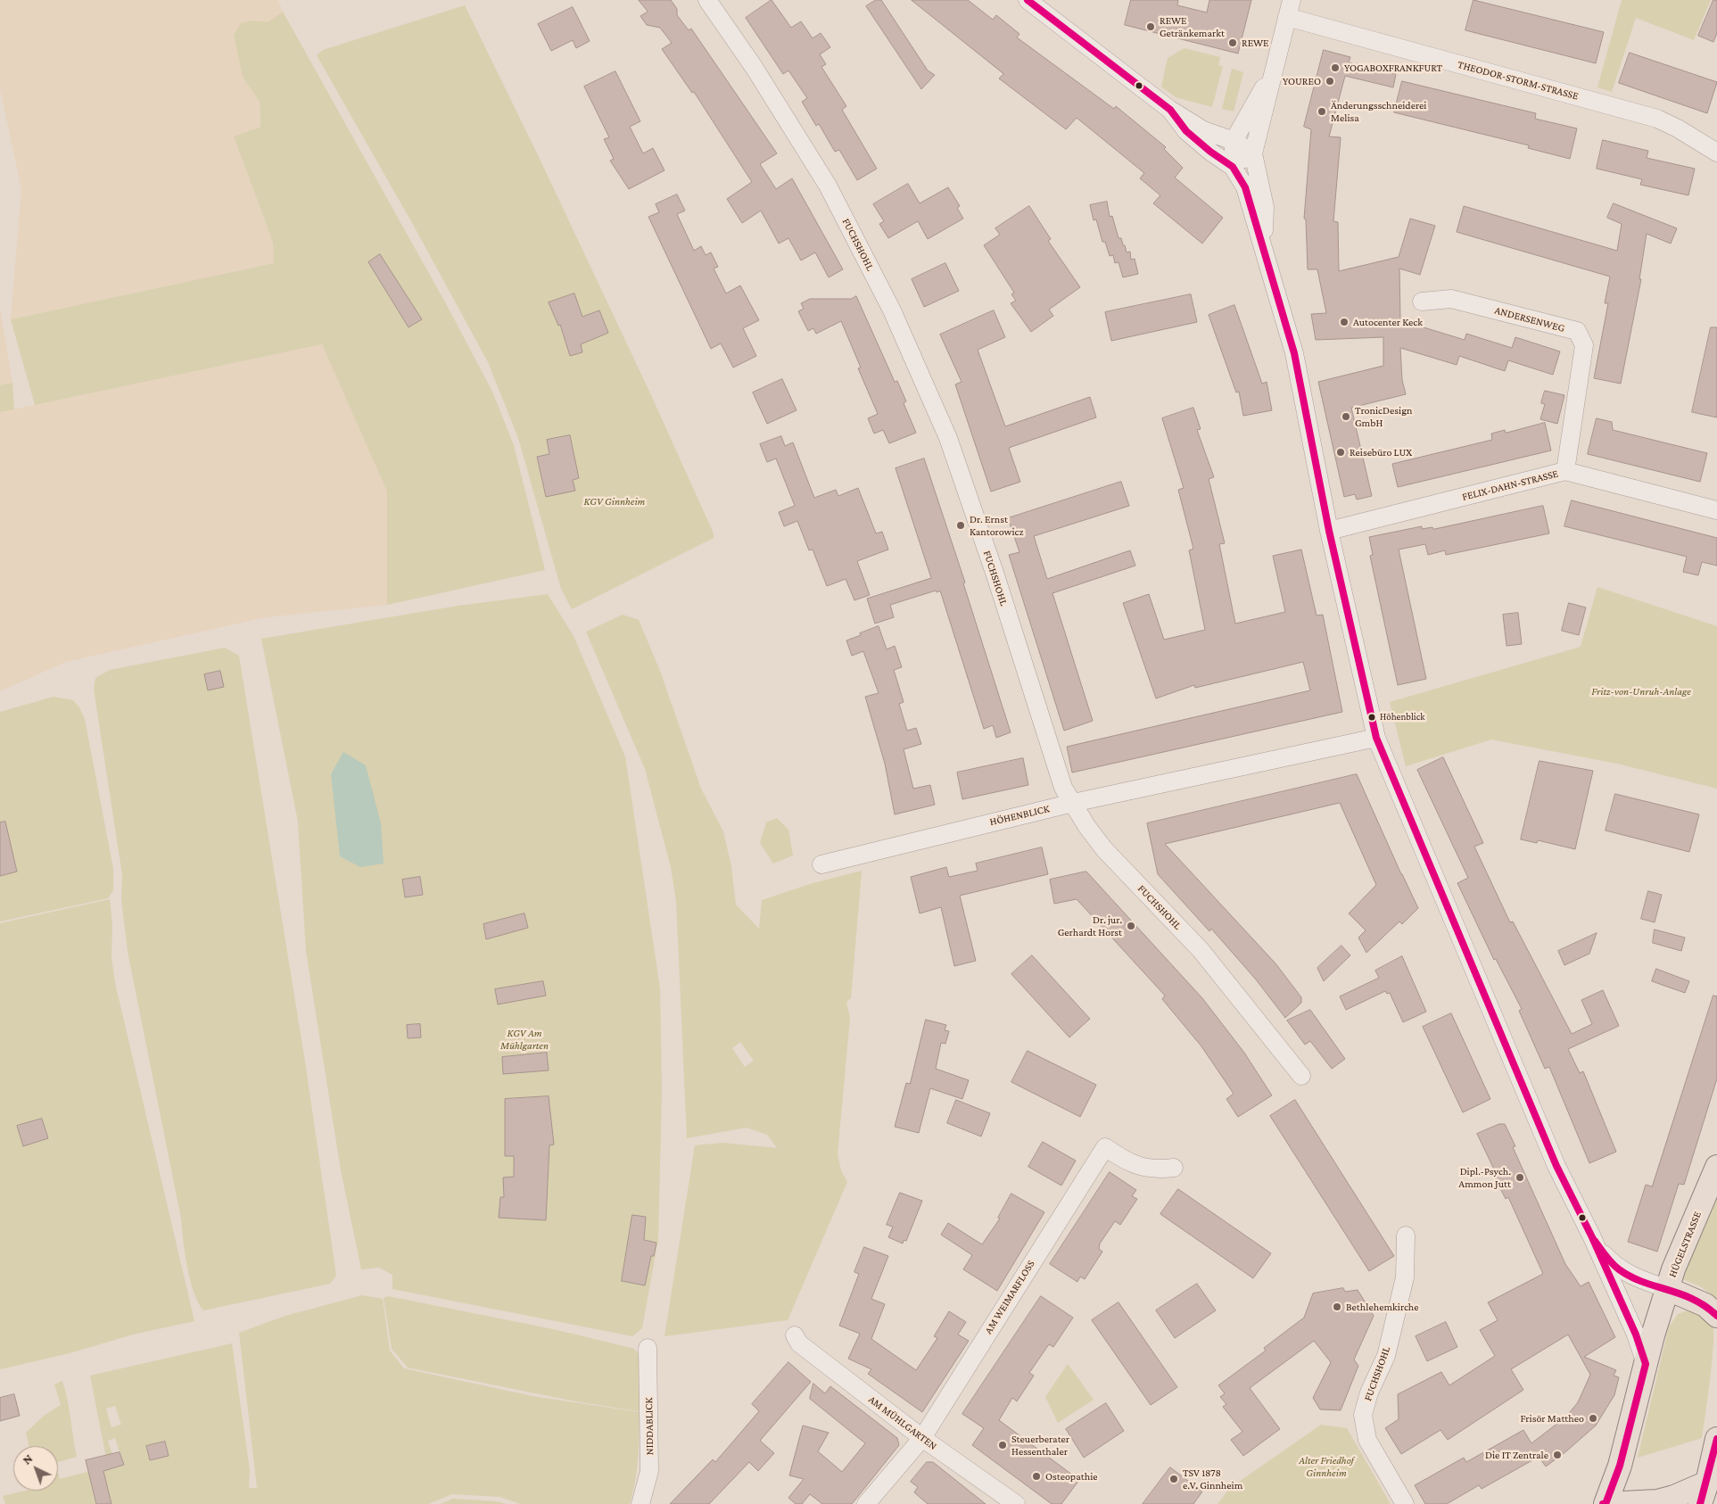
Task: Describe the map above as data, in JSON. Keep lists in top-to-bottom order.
{
  "streets": {
    "main road": ["HÜGELSTRASSE"],
    "street": [
      "THEODOR-STORM-STRASSE",
      "FUCHSHOHL",
      "ANDERSENWEG",
      "FELIX-DAHN-STRASSE",
      "HÖHENBLICK",
      "AM WEIMARFLOSS",
      "AM MÜHLGARTEN",
      "NIDDABLICK"
    ]
  },
  "crossings": [
    ["FUCHSHOHL", "HÖHENBLICK"],
    ["ANDERSENWEG", "FELIX-DAHN-STRASSE"],
    ["AM WEIMARFLOSS", "AM MÜHLGARTEN"]
  ],
  "parks": [
    "KGV Ginnheim",
    "Fritz-von-Unruh-Anlage",
    "KGV Am Mühlgarten",
    "Alter Friedhof Ginnheim"
  ],
  "places": [
    "REWE Getränkemarkt",
    "REWE",
    "YOGABOXFRANKFURT",
    "YOUREO",
    "Änderungsschneiderei Melisa",
    "Autocenter Keck",
    "TronicDesign GmbH",
    "Reisebüro LUX",
    "Dr. Ernst Kantorowicz",
    "Höhenblick",
    "Dr. jur. Gerhardt Horst",
    "Dipl.-Psych. Ammon Jutt",
    "Bethlehemkirche",
    "Frisör Mattheo",
    "Steuerberater Hessenthaler",
    "Die IT Zentrale",
    "Osteopathie",
    "TSV 1878 e.V. Ginnheim"
  ],
  "north": "top left"
}
